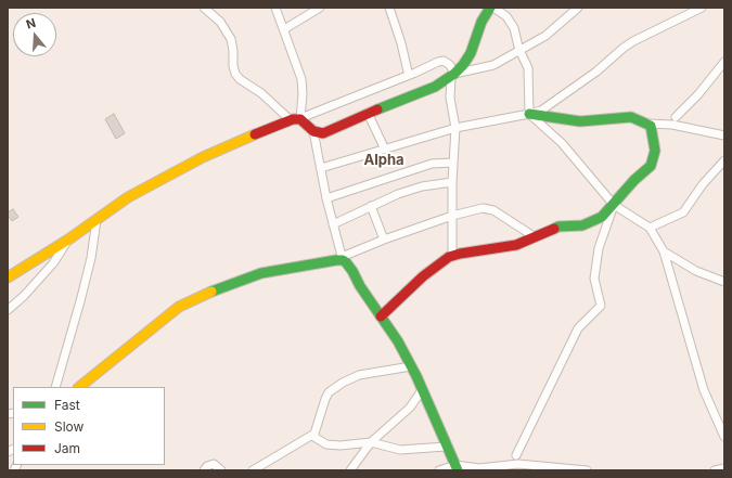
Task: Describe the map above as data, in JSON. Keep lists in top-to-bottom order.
{
  "districts": ["Alpha"],
  "legend": ["Fast", "Slow", "Jam"],
  "north": "top"
}
